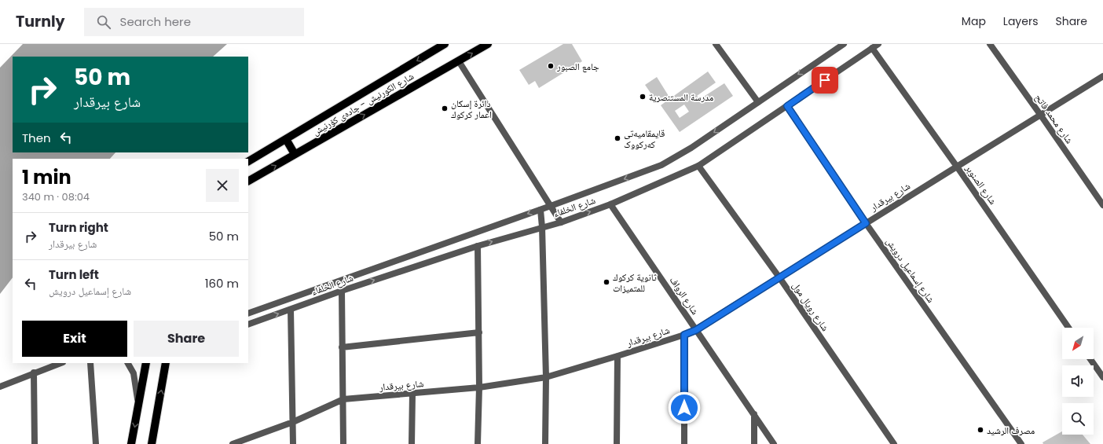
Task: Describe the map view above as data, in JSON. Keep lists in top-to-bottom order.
{
  "streets": {
    "main road": ["شارع الكورنيش - جادەی کۆرنیش"],
    "street": [
      "شارع محمد فاتح",
      "شارع الصنوبر",
      "شارع بيرقدار",
      "شارع الخلفاء",
      "شارع إسماعيل درويش",
      "شارع الرواف",
      "شارع رويال مول"
    ]
  },
  "crossings": [
    ["شارع محمد فاتح", "شارع بيرقدار"],
    ["شارع الصنوبر", "شارع بيرقدار"],
    ["شارع الصنوبر", "شارع الخلفاء"],
    ["شارع بيرقدار", "شارع إسماعيل درويش"],
    ["شارع بيرقدار", "شارع الرواف"],
    ["شارع بيرقدار", "شارع رويال مول"],
    ["شارع الخلفاء", "شارع إسماعيل درويش"],
    ["شارع الخلفاء", "شارع الرواف"],
    ["شارع الخلفاء", "شارع رويال مول"]
  ],
  "places": [
    "جامع الصبور",
    "مدرسة المستنصرية",
    "دائرة إسكان اعمار كركوك",
    "قایمقامیەتی کەرکووک",
    "ثانوية كركوك للمتميزات",
    "مصرف الرشيد"
  ],
  "north": "bottom left",
  "page": {
    "header": "Turnly",
    "search": "Search here",
    "nav": ["Map", "Layers", "Share"],
    "turn": ["50 m", "شارع بيرقدار"],
    "then": "Then",
    "heading": ["1 min", "340 m · 08:04"],
    "list": [
      {
        "name": "Turn right",
        "note": "شارع بيرقدار",
        "value": "50 m"
      },
      {
        "name": "Turn left",
        "note": "شارع إسماعيل درويش",
        "value": "160 m"
      }
    ],
    "buttons": ["Exit", "Share"]
  }
}
